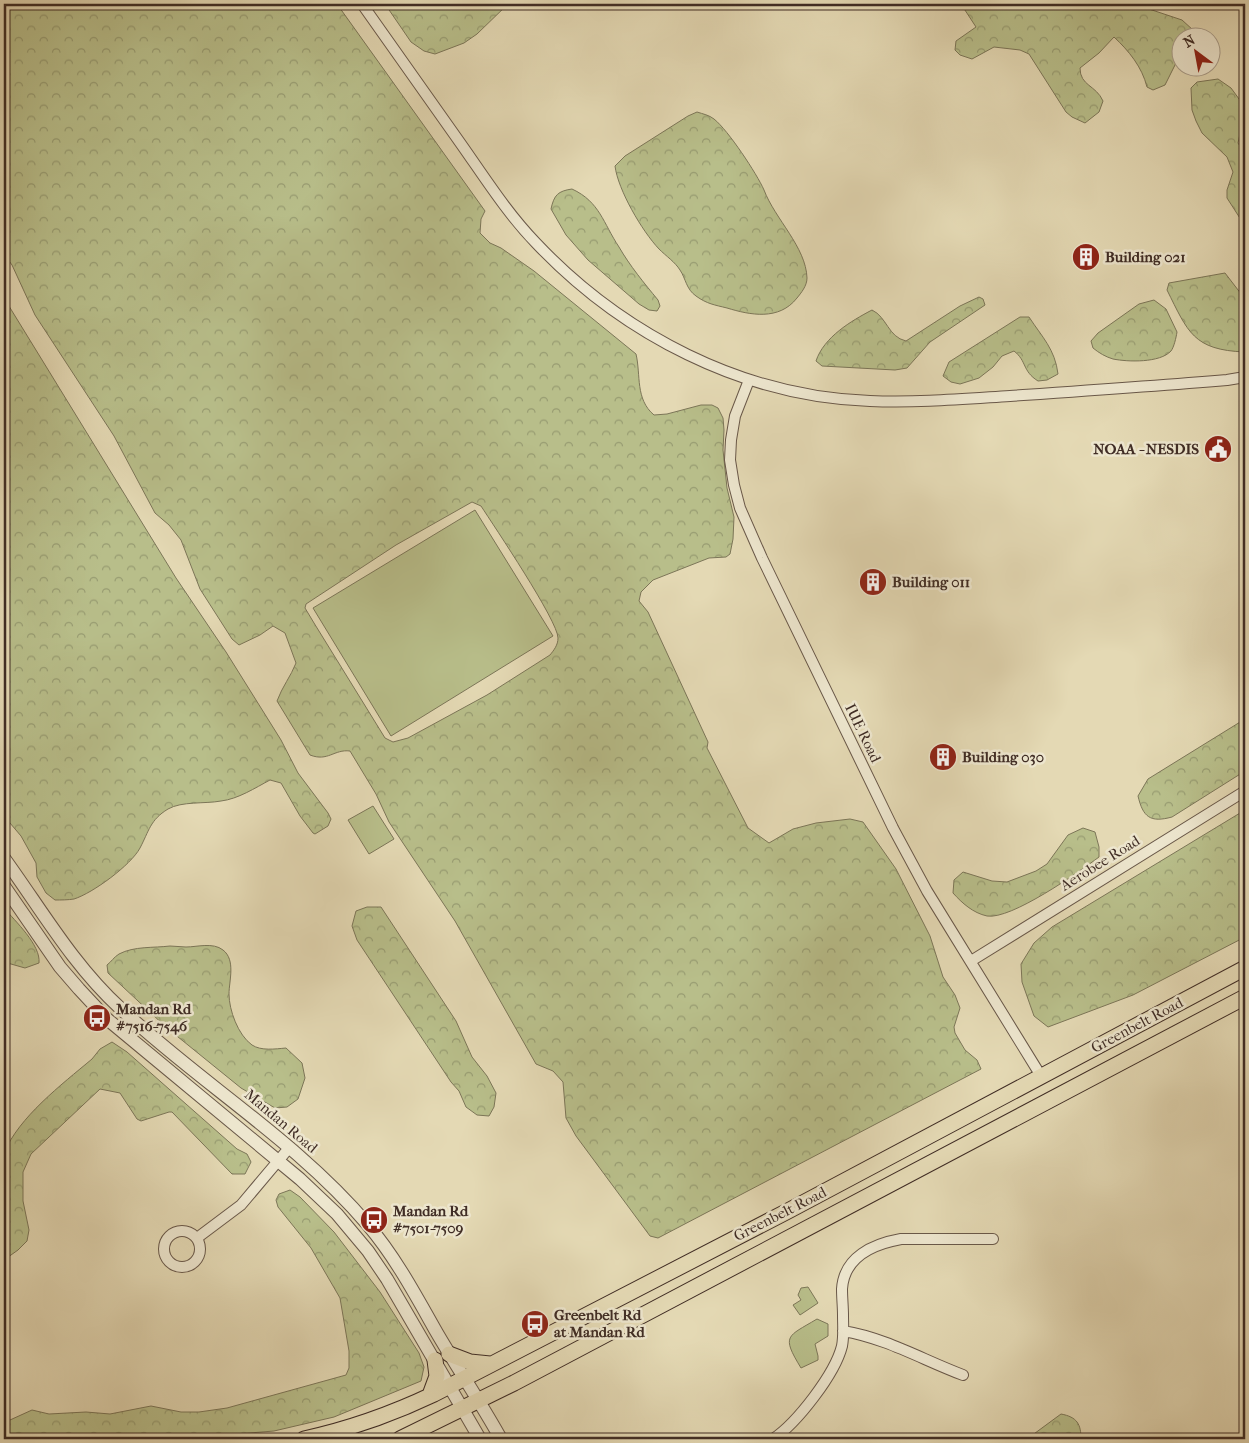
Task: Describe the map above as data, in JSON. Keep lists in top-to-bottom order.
{
  "streets": {
    "main road": ["Greenbelt Road"],
    "street": ["IUE Road", "Aerobee Road", "Mandan Road"]
  },
  "crossings": [
    ["IUE Road", "Aerobee Road"],
    ["IUE Road", "Greenbelt Road"],
    ["Greenbelt Road", "Mandan Road"]
  ],
  "places": {
    "building": ["Building 021", "Building 011", "Building 030"],
    "public building": ["NOAA - NESDIS"],
    "bus stop": ["Mandan Rd #7516-7546", "Mandan Rd #7501-7509", "Greenbelt Rd at Mandan Rd"]
  },
  "north": "top left"
}
